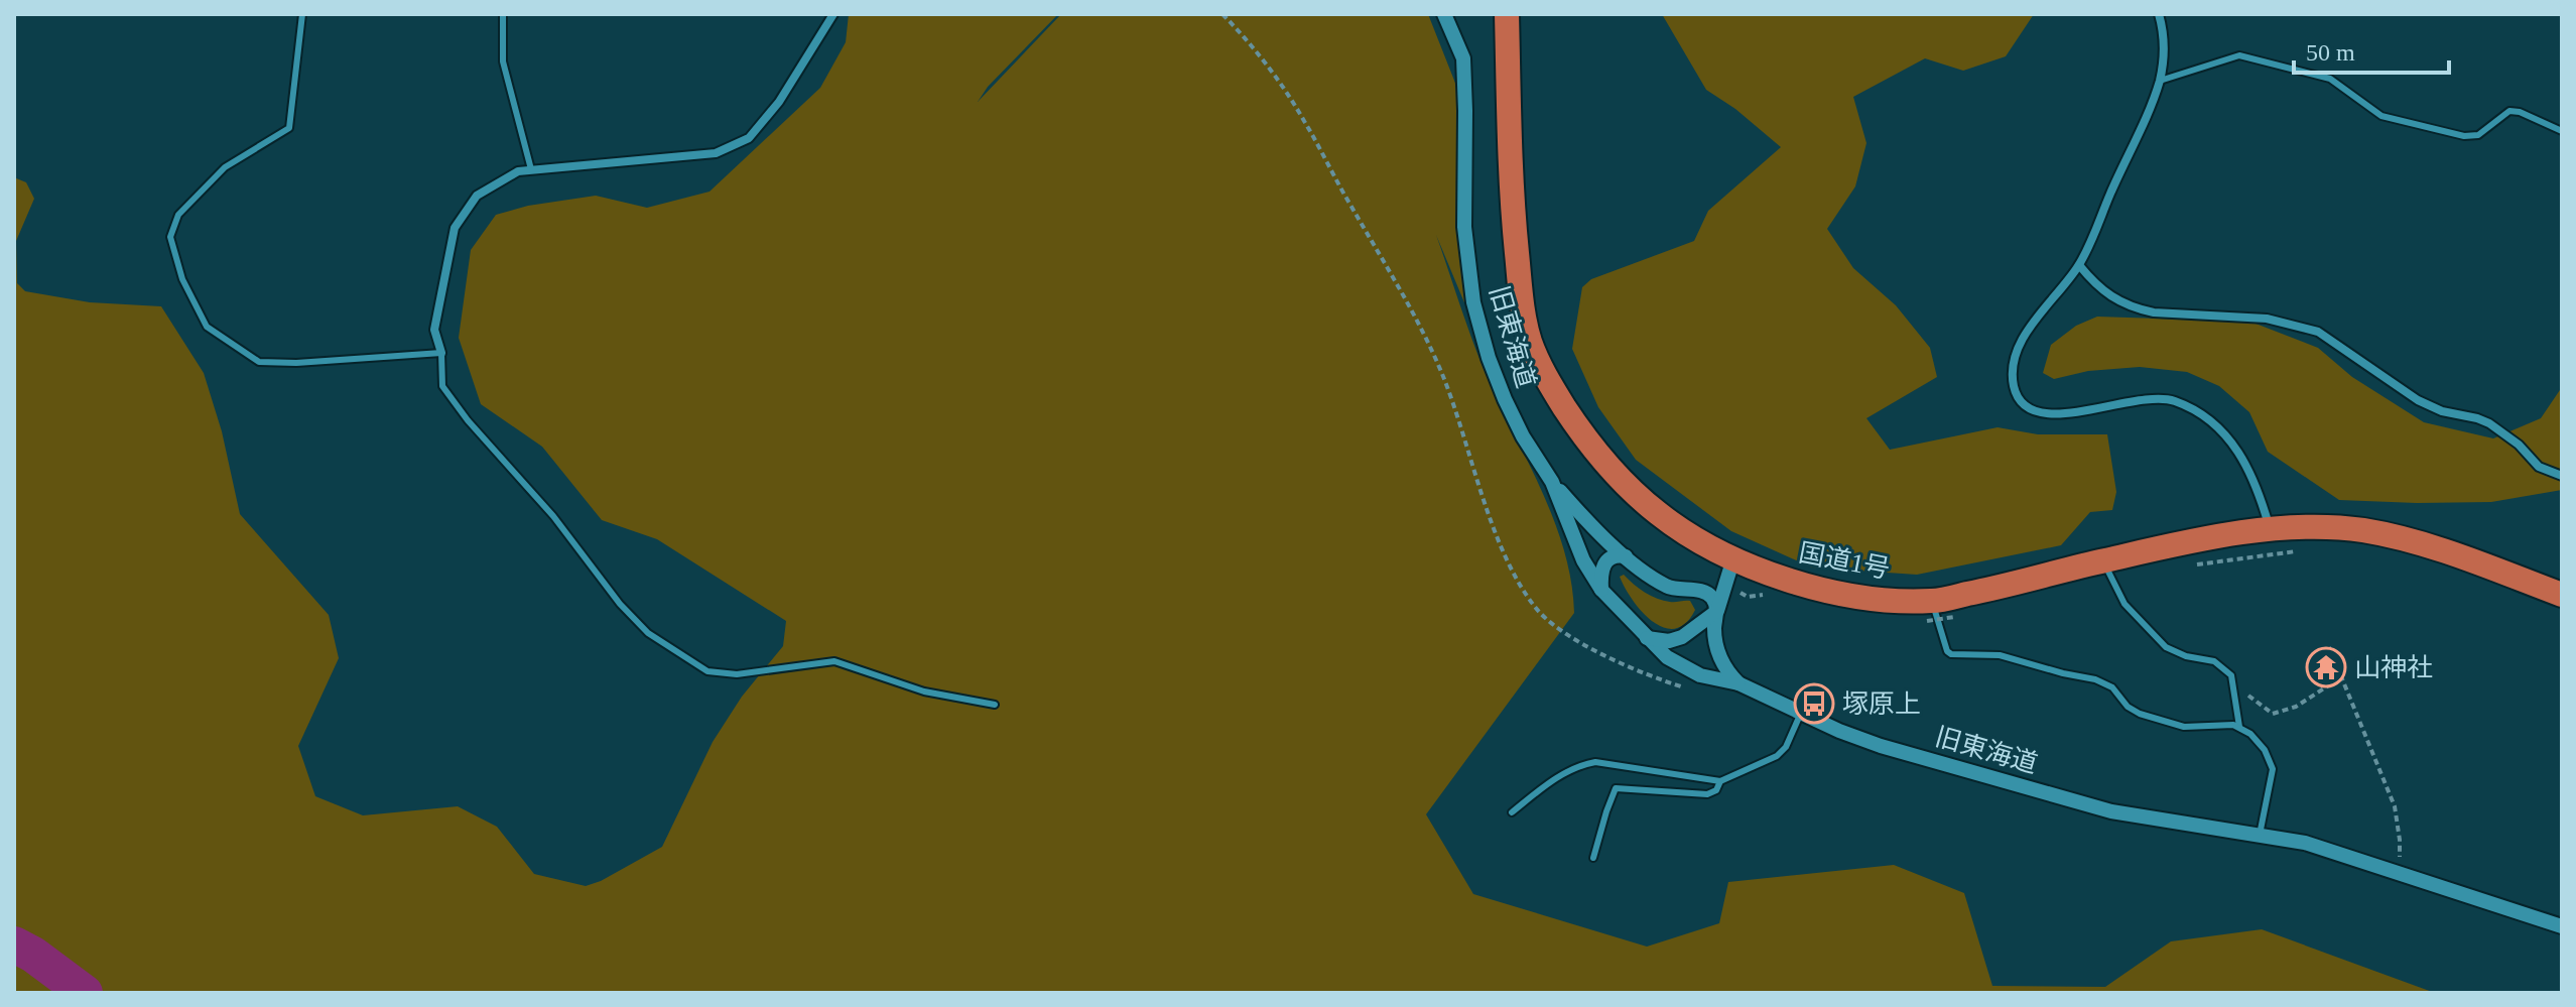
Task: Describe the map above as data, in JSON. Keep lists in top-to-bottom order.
{
  "streets": {
    "highway": ["国道1号"],
    "street": ["旧東海道"]
  },
  "places": {
    "temple": ["山神社"],
    "bus stop": ["塚原上"]
  },
  "scale_bar": "50 m"
}
